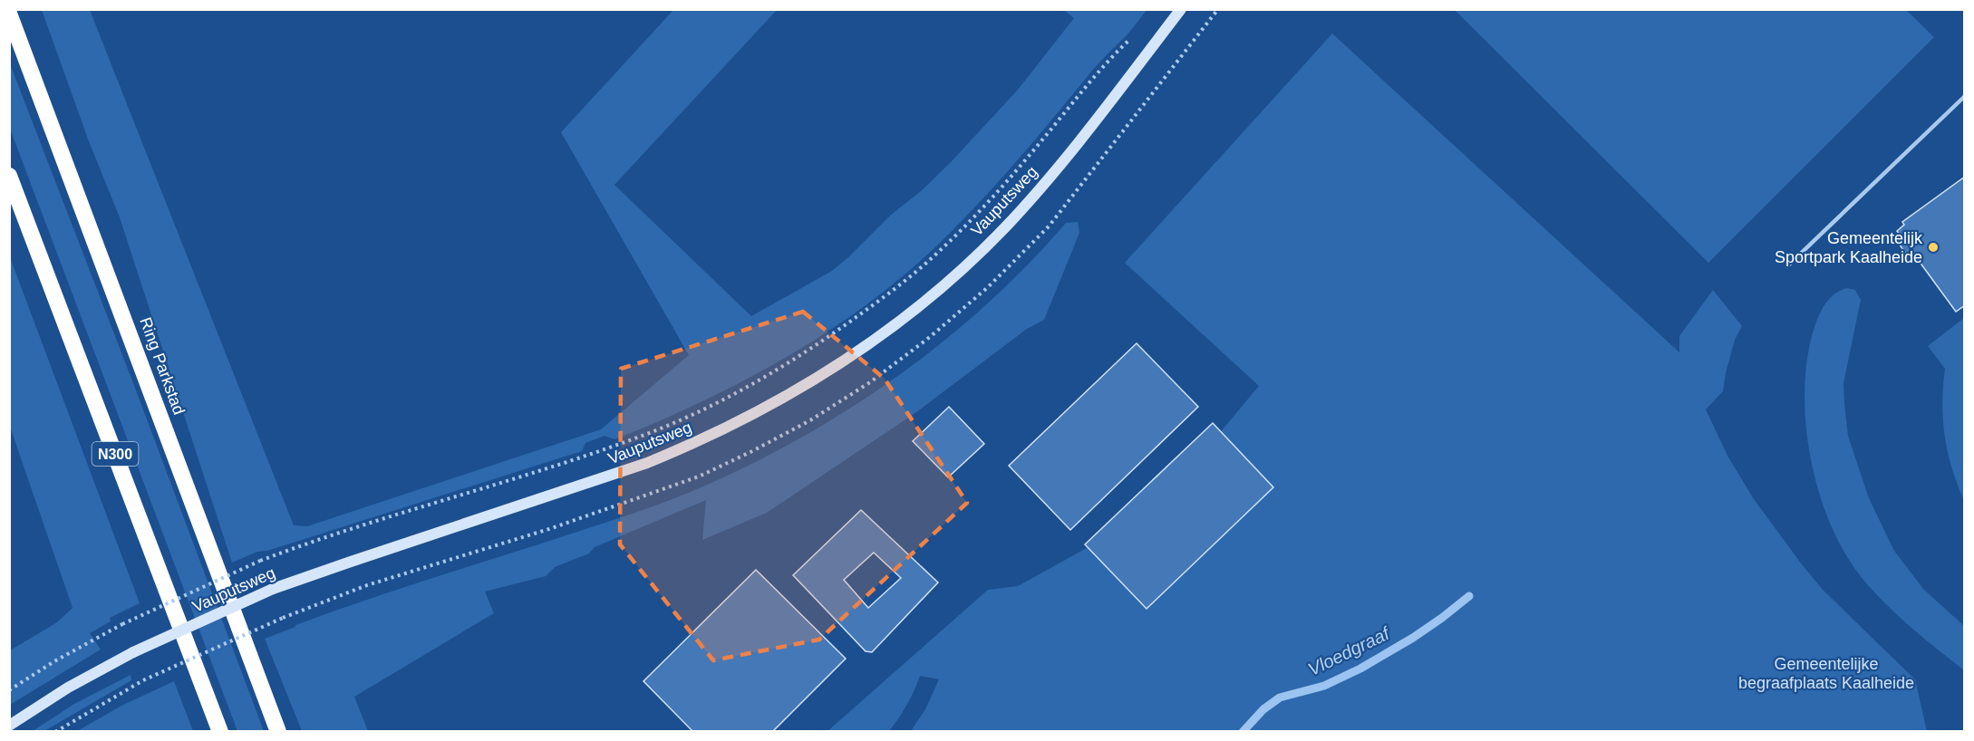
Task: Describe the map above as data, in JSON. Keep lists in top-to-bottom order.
{
  "streets": {
    "highway": ["Ring Parkstad", "N300"],
    "street": ["Vauputsweg"]
  },
  "water": ["Vloedgraaf"],
  "parks": ["Gemeentelijke begraafplaats Kaalheide"],
  "places": ["Gemeentelijk Sportpark Kaalheide"]
}
